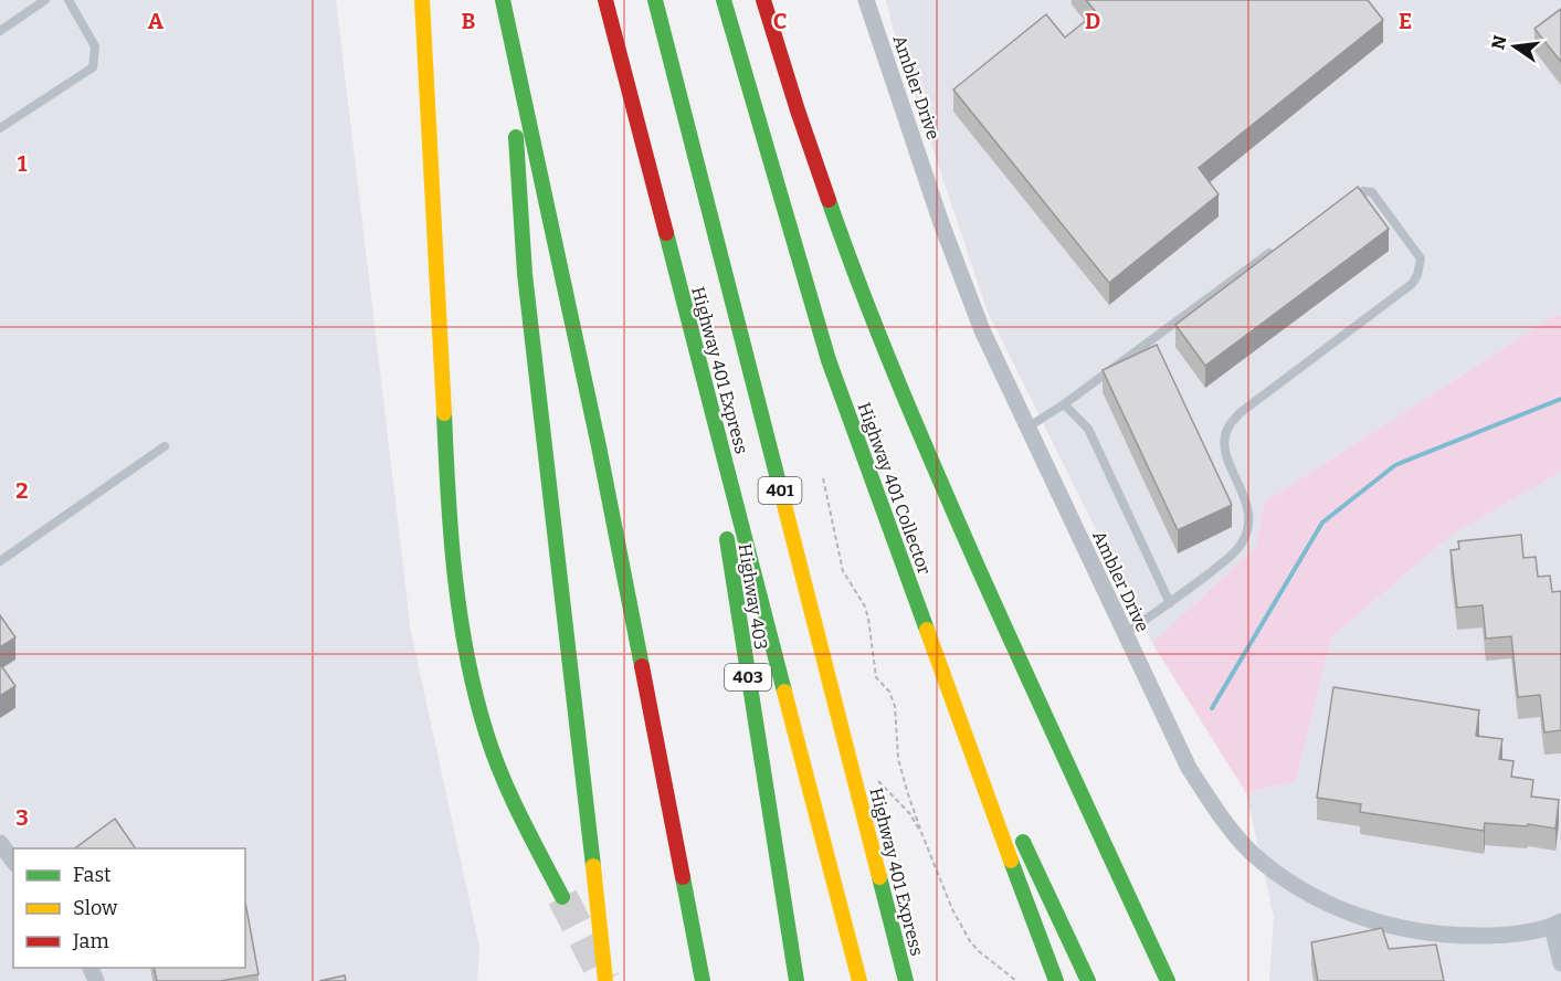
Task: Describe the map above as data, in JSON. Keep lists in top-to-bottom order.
{
  "streets": {
    "highway": [
      "Highway 401 Express",
      "Highway 401 Collector",
      "401",
      "Highway 403",
      "403"
    ],
    "street": ["Ambler Drive"]
  },
  "crossings": [
    ["Highway 401 Express", "Highway 403"]
  ],
  "legend": ["Fast", "Slow", "Jam"],
  "north": "left",
  "grid": {
    "columns": [
      "A",
      "B",
      "C",
      "D",
      "E"
    ],
    "rows": ["1", "2", "3"]
  }
}
